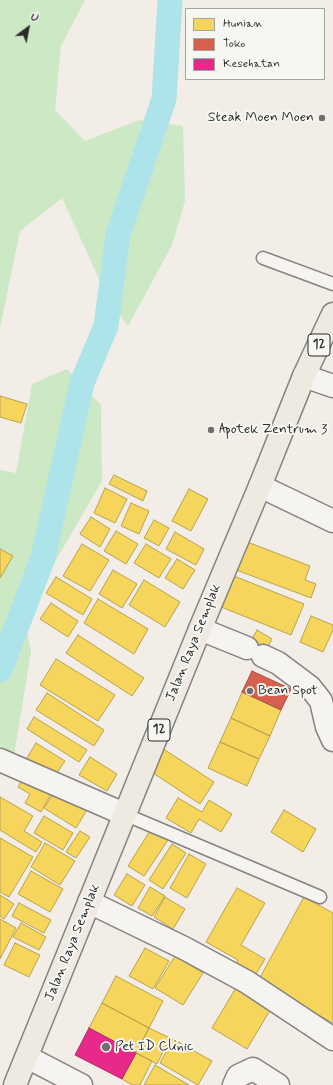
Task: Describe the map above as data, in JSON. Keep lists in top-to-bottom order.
{
  "streets": {
    "main road": ["12", "Jalan Raya Semplak"]
  },
  "places": [
    "Steak Moen Moen",
    "Apotek Zentrum 3",
    "Bean Spot",
    "Pet ID Clinic"
  ],
  "legend": ["Hunian", "Toko", "Kesehatan"],
  "north": "top right"
}
